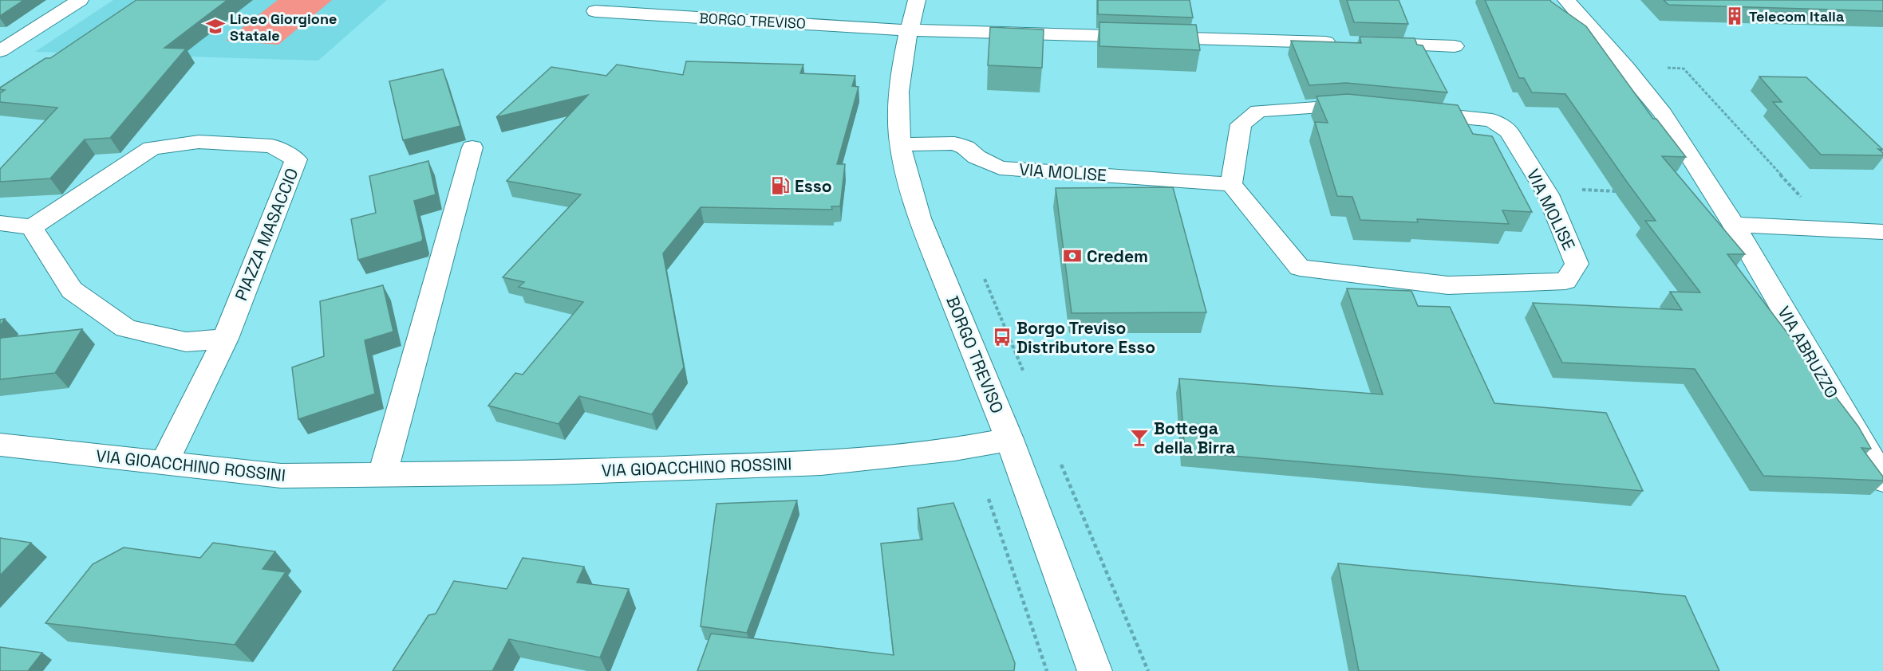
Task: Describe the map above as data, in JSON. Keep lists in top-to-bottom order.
{
  "streets": {
    "street": [
      "BORGO TREVISO",
      "VIA MOLISE",
      "PIAZZA MASACCIO",
      "VIA ABRUZZO",
      "VIA GIOACCHINO ROSSINI"
    ]
  },
  "crossings": [
    ["BORGO TREVISO", "VIA MOLISE"],
    ["BORGO TREVISO", "VIA GIOACCHINO ROSSINI"],
    ["PIAZZA MASACCIO", "VIA GIOACCHINO ROSSINI"]
  ],
  "places": {
    "building": ["Telecom Italia"],
    "school or university": ["Liceo Giorgione Statale"],
    "fuel station": ["Esso"],
    "bank": ["Credem"],
    "bus stop": ["Borgo Treviso Distributore Esso"],
    "bar": ["Bottega della Birra"]
  }
}
